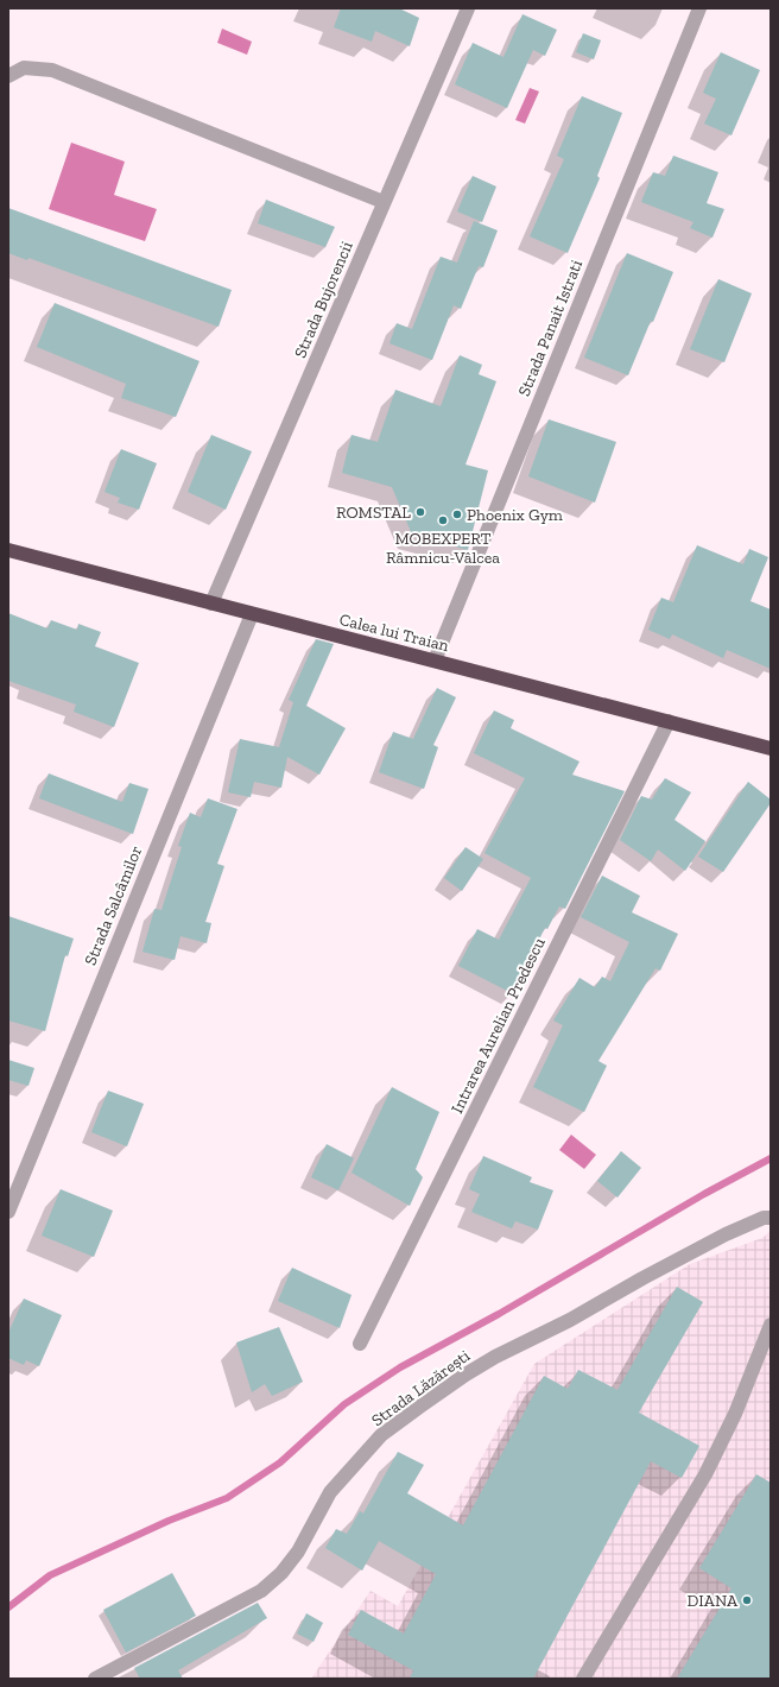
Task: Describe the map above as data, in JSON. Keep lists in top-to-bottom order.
{
  "streets": {
    "highway": ["Calea lui Traian"],
    "street": [
      "Strada Bujorencii",
      "Strada Panait Istrati",
      "Strada Salcâmilor",
      "Intrarea Aurelian Predescu",
      "Strada Lăzărești"
    ]
  },
  "crossings": [
    ["Strada Bujorencii", "Calea lui Traian"],
    ["Strada Panait Istrati", "Calea lui Traian"],
    ["Calea lui Traian", "Strada Salcâmilor"],
    ["Calea lui Traian", "Intrarea Aurelian Predescu"]
  ],
  "places": [
    "ROMSTAL",
    "Phoenix Gym",
    "MOBEXPERT Râmnicu-Vâlcea",
    "DIANA"
  ]
}
